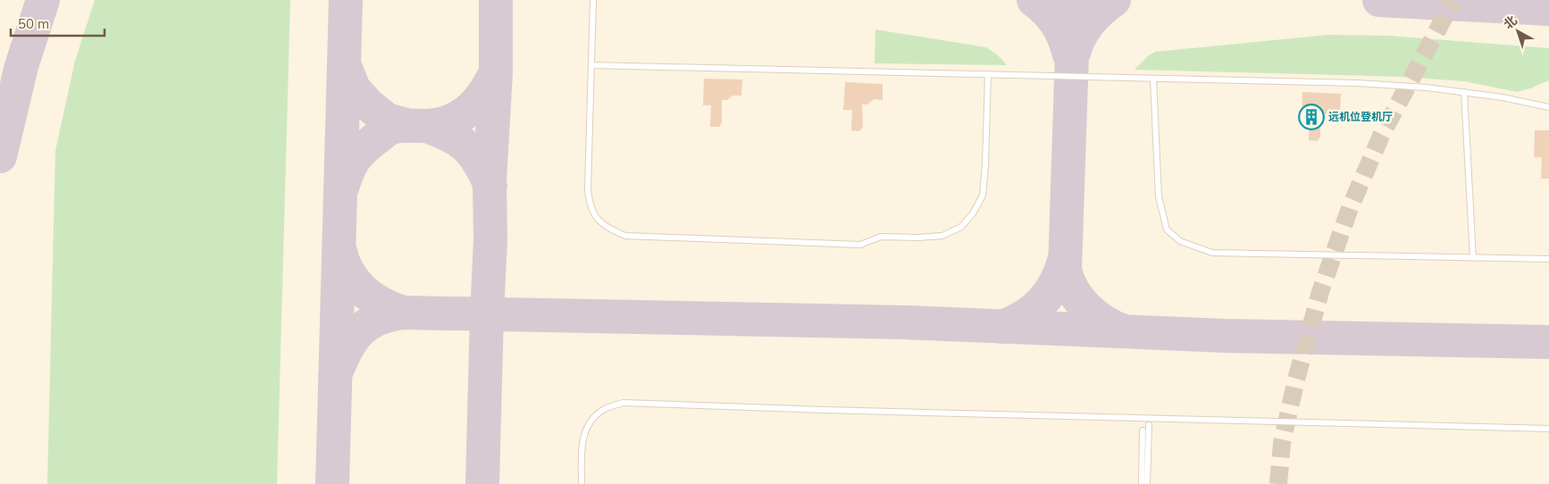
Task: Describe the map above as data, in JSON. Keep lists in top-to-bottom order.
{
  "places": {
    "building": ["远机位登机厅"]
  },
  "scale_bar": "50 m",
  "north": "top left"
}
